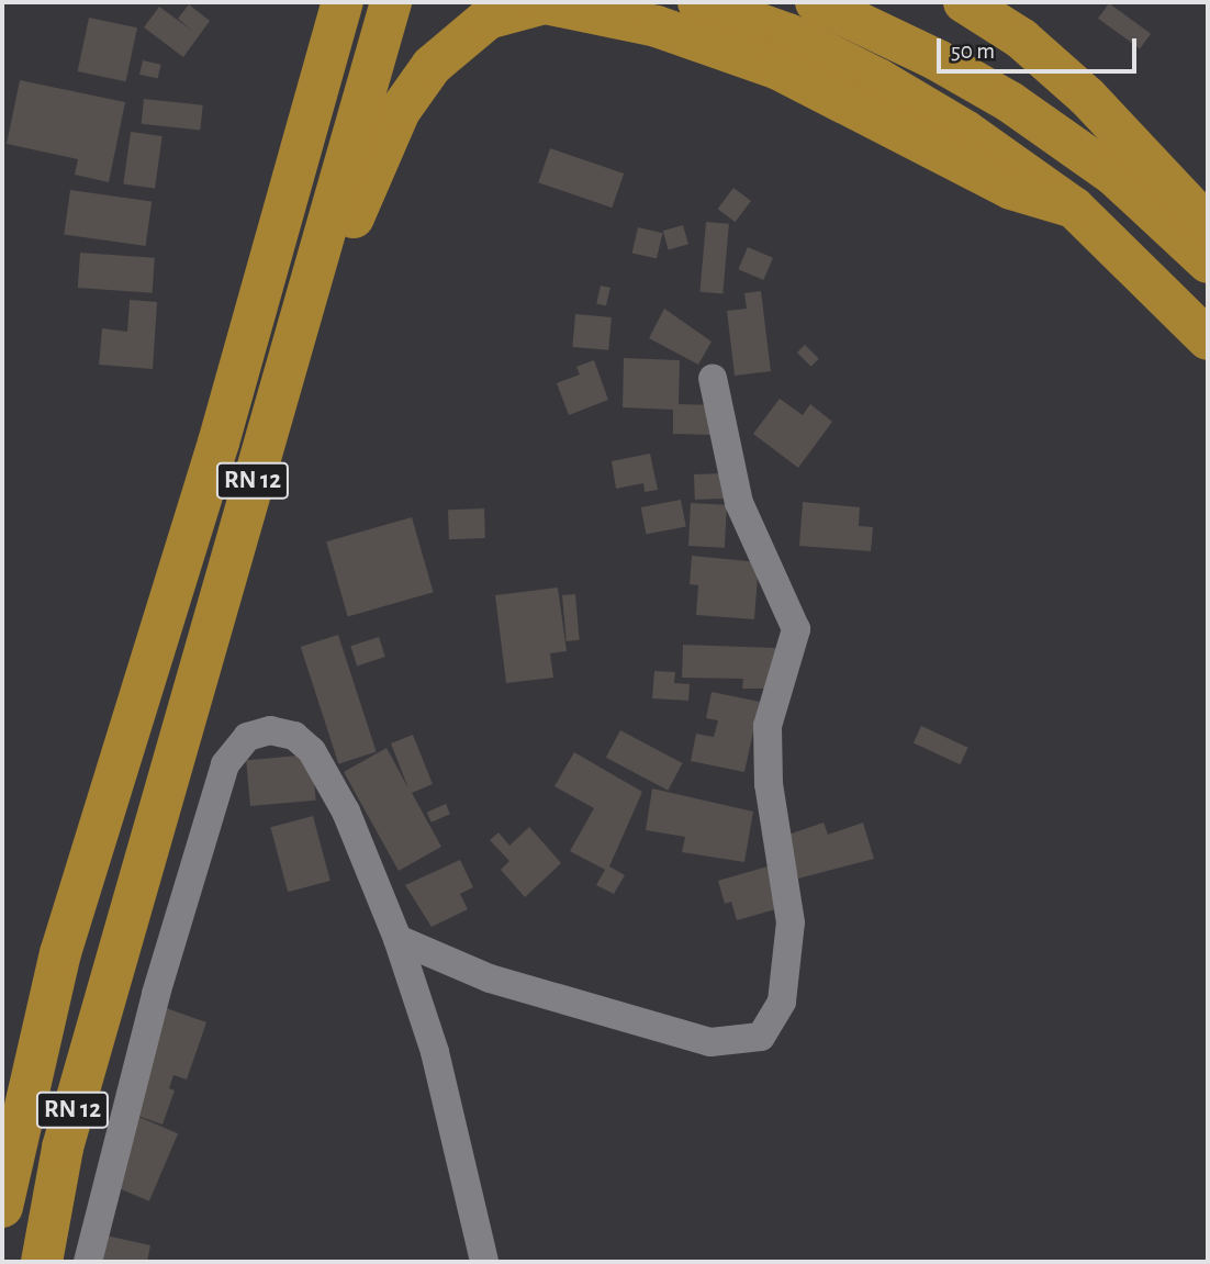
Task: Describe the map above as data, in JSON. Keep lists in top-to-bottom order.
{
  "streets": {
    "highway": ["RN 12"]
  },
  "scale_bar": "50 m"
}
